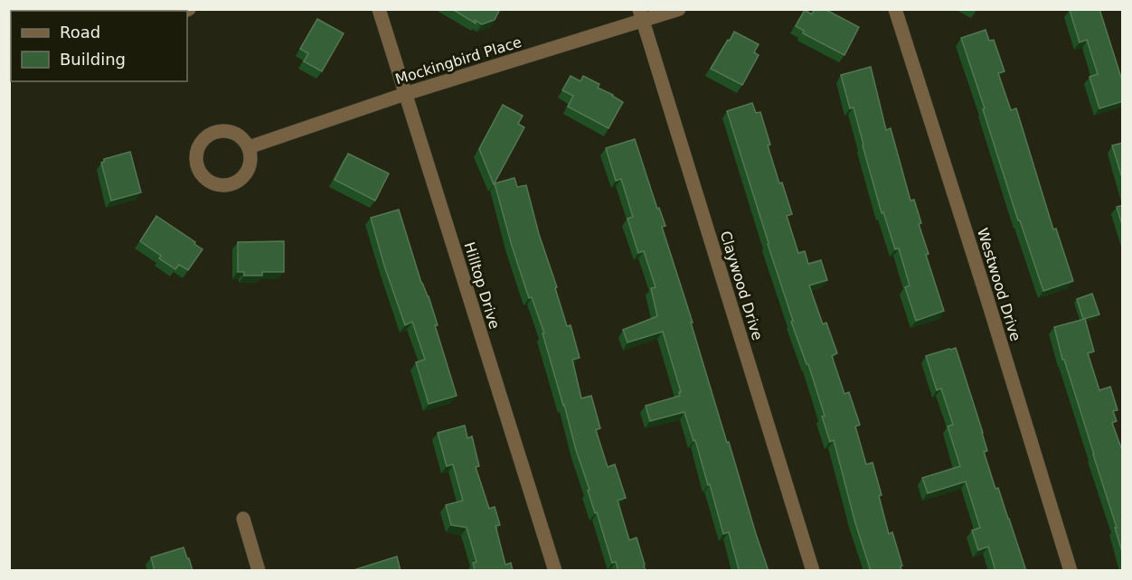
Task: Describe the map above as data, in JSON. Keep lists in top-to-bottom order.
{
  "streets": {
    "street": [
      "Mockingbird Place",
      "Westwood Drive",
      "Hilltop Drive",
      "Claywood Drive"
    ]
  },
  "crossings": [
    ["Mockingbird Place", "Hilltop Drive"],
    ["Mockingbird Place", "Claywood Drive"]
  ],
  "legend": ["Road", "Building"]
}
